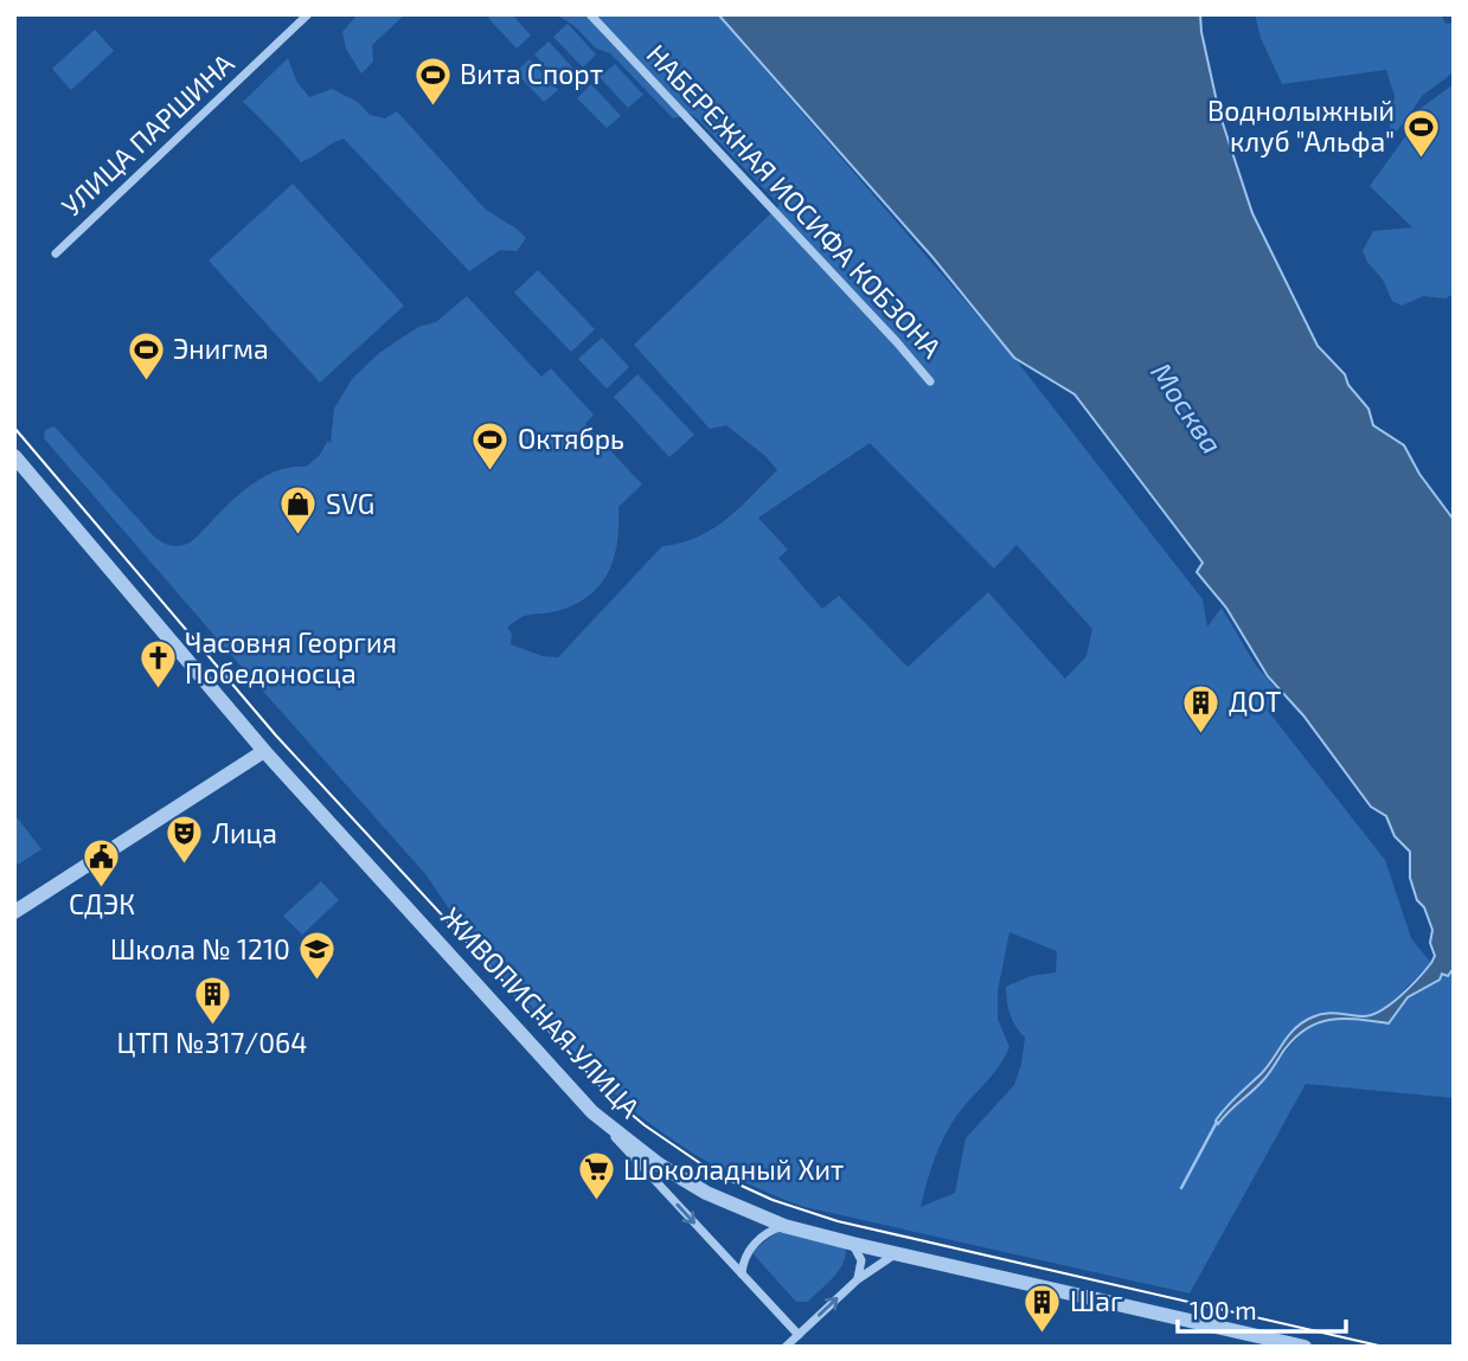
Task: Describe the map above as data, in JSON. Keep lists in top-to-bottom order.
{
  "streets": {
    "street": ["УЛИЦА ПАРШИНА", "НАБЕРЕЖНАЯ ИОСИФА КОБЗОНА", "ЖИВОПИСНАЯ УЛИЦА"]
  },
  "water": ["Москва"],
  "places": {
    "sports": [
      "Вита Спорт",
      "Воднолыжный клуб \"Альфа\"",
      "Энигма",
      "Октябрь"
    ],
    "shop": ["SVG"],
    "church": ["Часовня Георгия Победоносца"],
    "building": ["ДОТ", "ЦТП №317/064", "Шаг"],
    "theatre": ["Лица"],
    "public building": ["СДЭК"],
    "school or university": ["Школа № 1210"],
    "supermarket": ["Шоколадный Хит"]
  },
  "scale_bar": "100 m"
}
